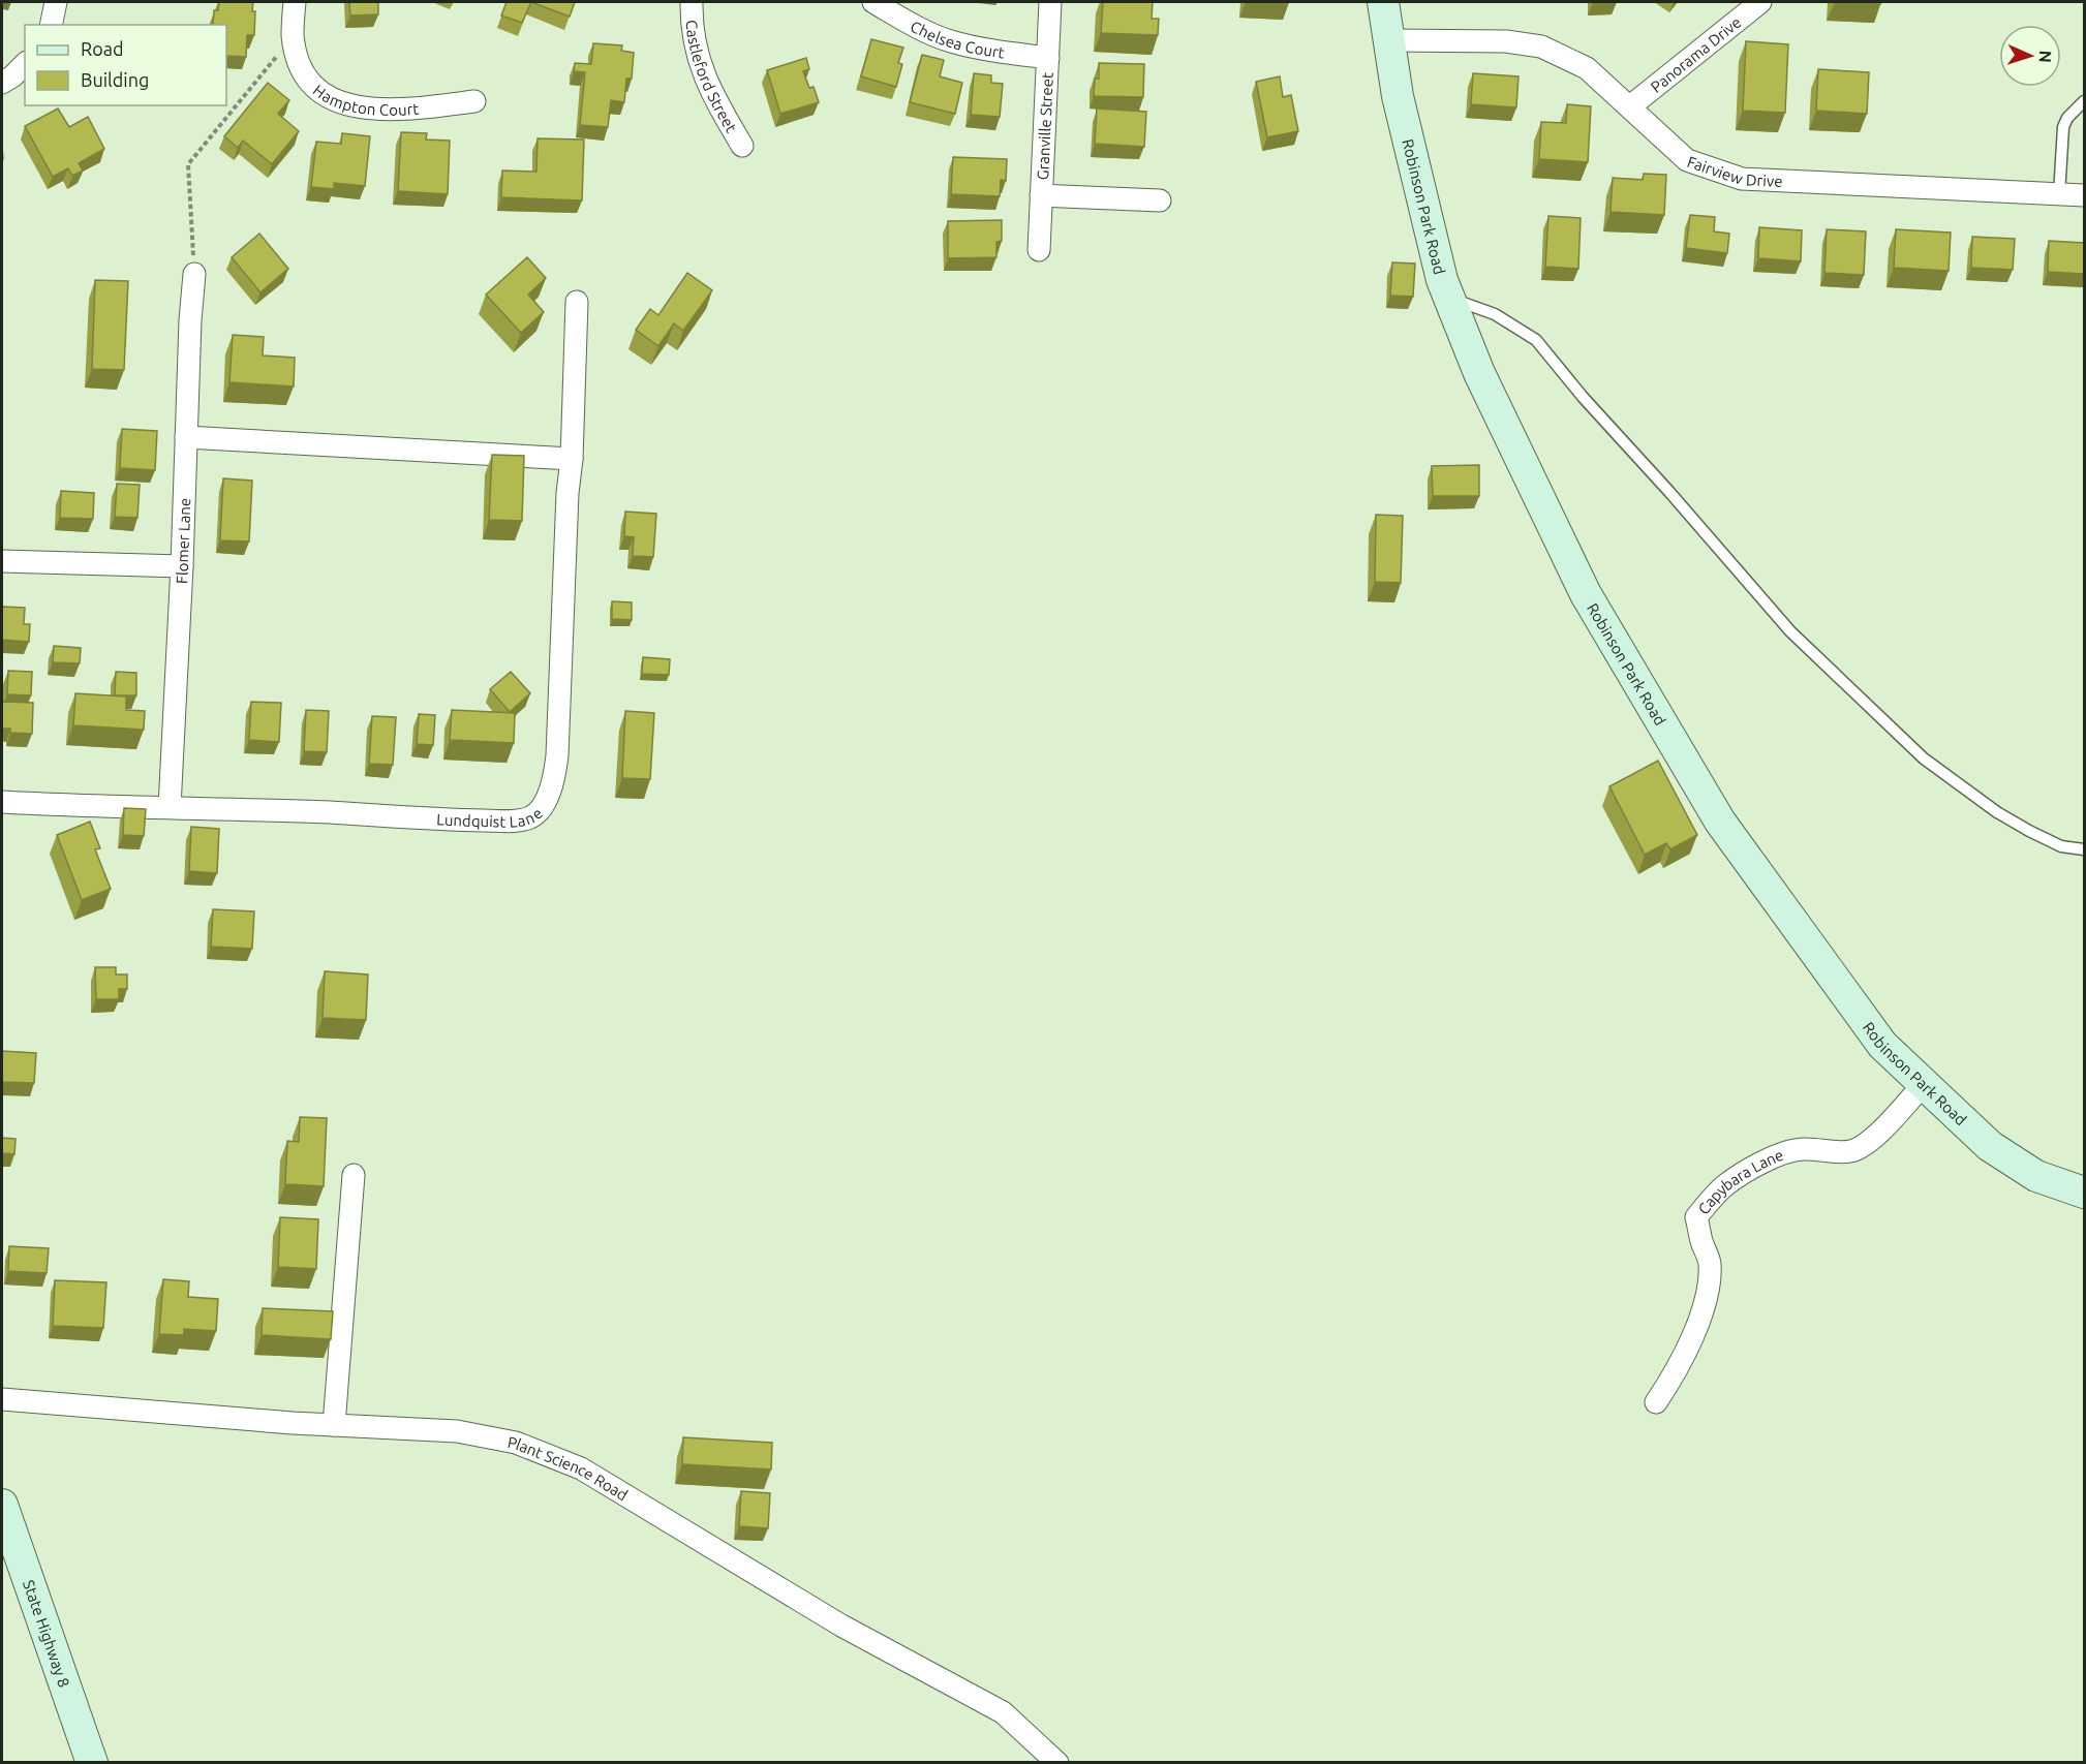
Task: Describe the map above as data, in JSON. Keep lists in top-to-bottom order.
{
  "streets": {
    "street": [
      "Chelsea Court",
      "Panorama Drive",
      "Castleford Street",
      "Hampton Court",
      "Granville Street",
      "Fairview Drive",
      "Robinson Park Road",
      "Flomer Lane",
      "Lundquist Lane",
      "Capybara Lane",
      "Plant Science Road",
      "State Highway 8"
    ]
  },
  "crossings": [
    ["Chelsea Court", "Granville Street"],
    ["Panorama Drive", "Fairview Drive"],
    ["Fairview Drive", "Robinson Park Road"],
    ["Robinson Park Road", "Capybara Lane"],
    ["Flomer Lane", "Lundquist Lane"]
  ],
  "legend": ["Road", "Building"],
  "north": "right"
}
